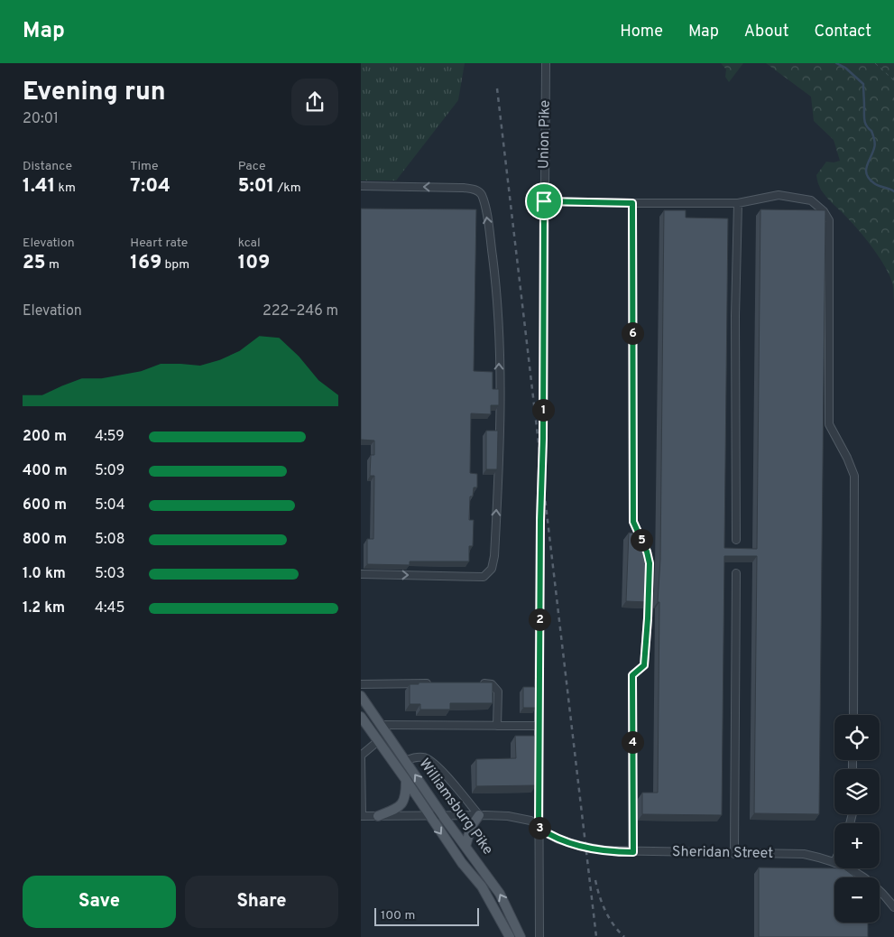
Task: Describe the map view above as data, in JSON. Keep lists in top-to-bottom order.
{
  "streets": {
    "main road": ["Williamsburg Pike"],
    "street": ["Union Pike", "Sheridan Street"]
  },
  "crossings": [
    ["Union Pike", "Sheridan Street"],
    ["Williamsburg Pike", "Sheridan Street"]
  ],
  "scale_bar": "100 m",
  "page": {
    "header": "Map",
    "nav": [
      "Home",
      "Map",
      "About",
      "Contact"
    ],
    "heading": ["Evening run", "20:01"],
    "stats": [
      ["Distance", "1.41 km"],
      ["Time", "7:04"],
      ["Pace", "5:01 /km"],
      ["Elevation", "25 m"],
      ["Heart rate", "169 bpm"],
      ["kcal", "109"]
    ],
    "chart": ["Elevation", "222–246 m"],
    "pins": [
      "6",
      "1",
      "5",
      "2",
      "4",
      "3"
    ],
    "list": [
      {
        "name": "200 m",
        "note": "4:59"
      },
      {
        "name": "400 m",
        "note": "5:09"
      },
      {
        "name": "600 m",
        "note": "5:04"
      },
      {
        "name": "800 m",
        "note": "5:08"
      },
      {
        "name": "1.0 km",
        "note": "5:03"
      },
      {
        "name": "1.2 km",
        "note": "4:45"
      }
    ],
    "map_buttons": ["+", "−"],
    "buttons": ["Save", "Share"],
    "scale": "100 m"
  }
}
